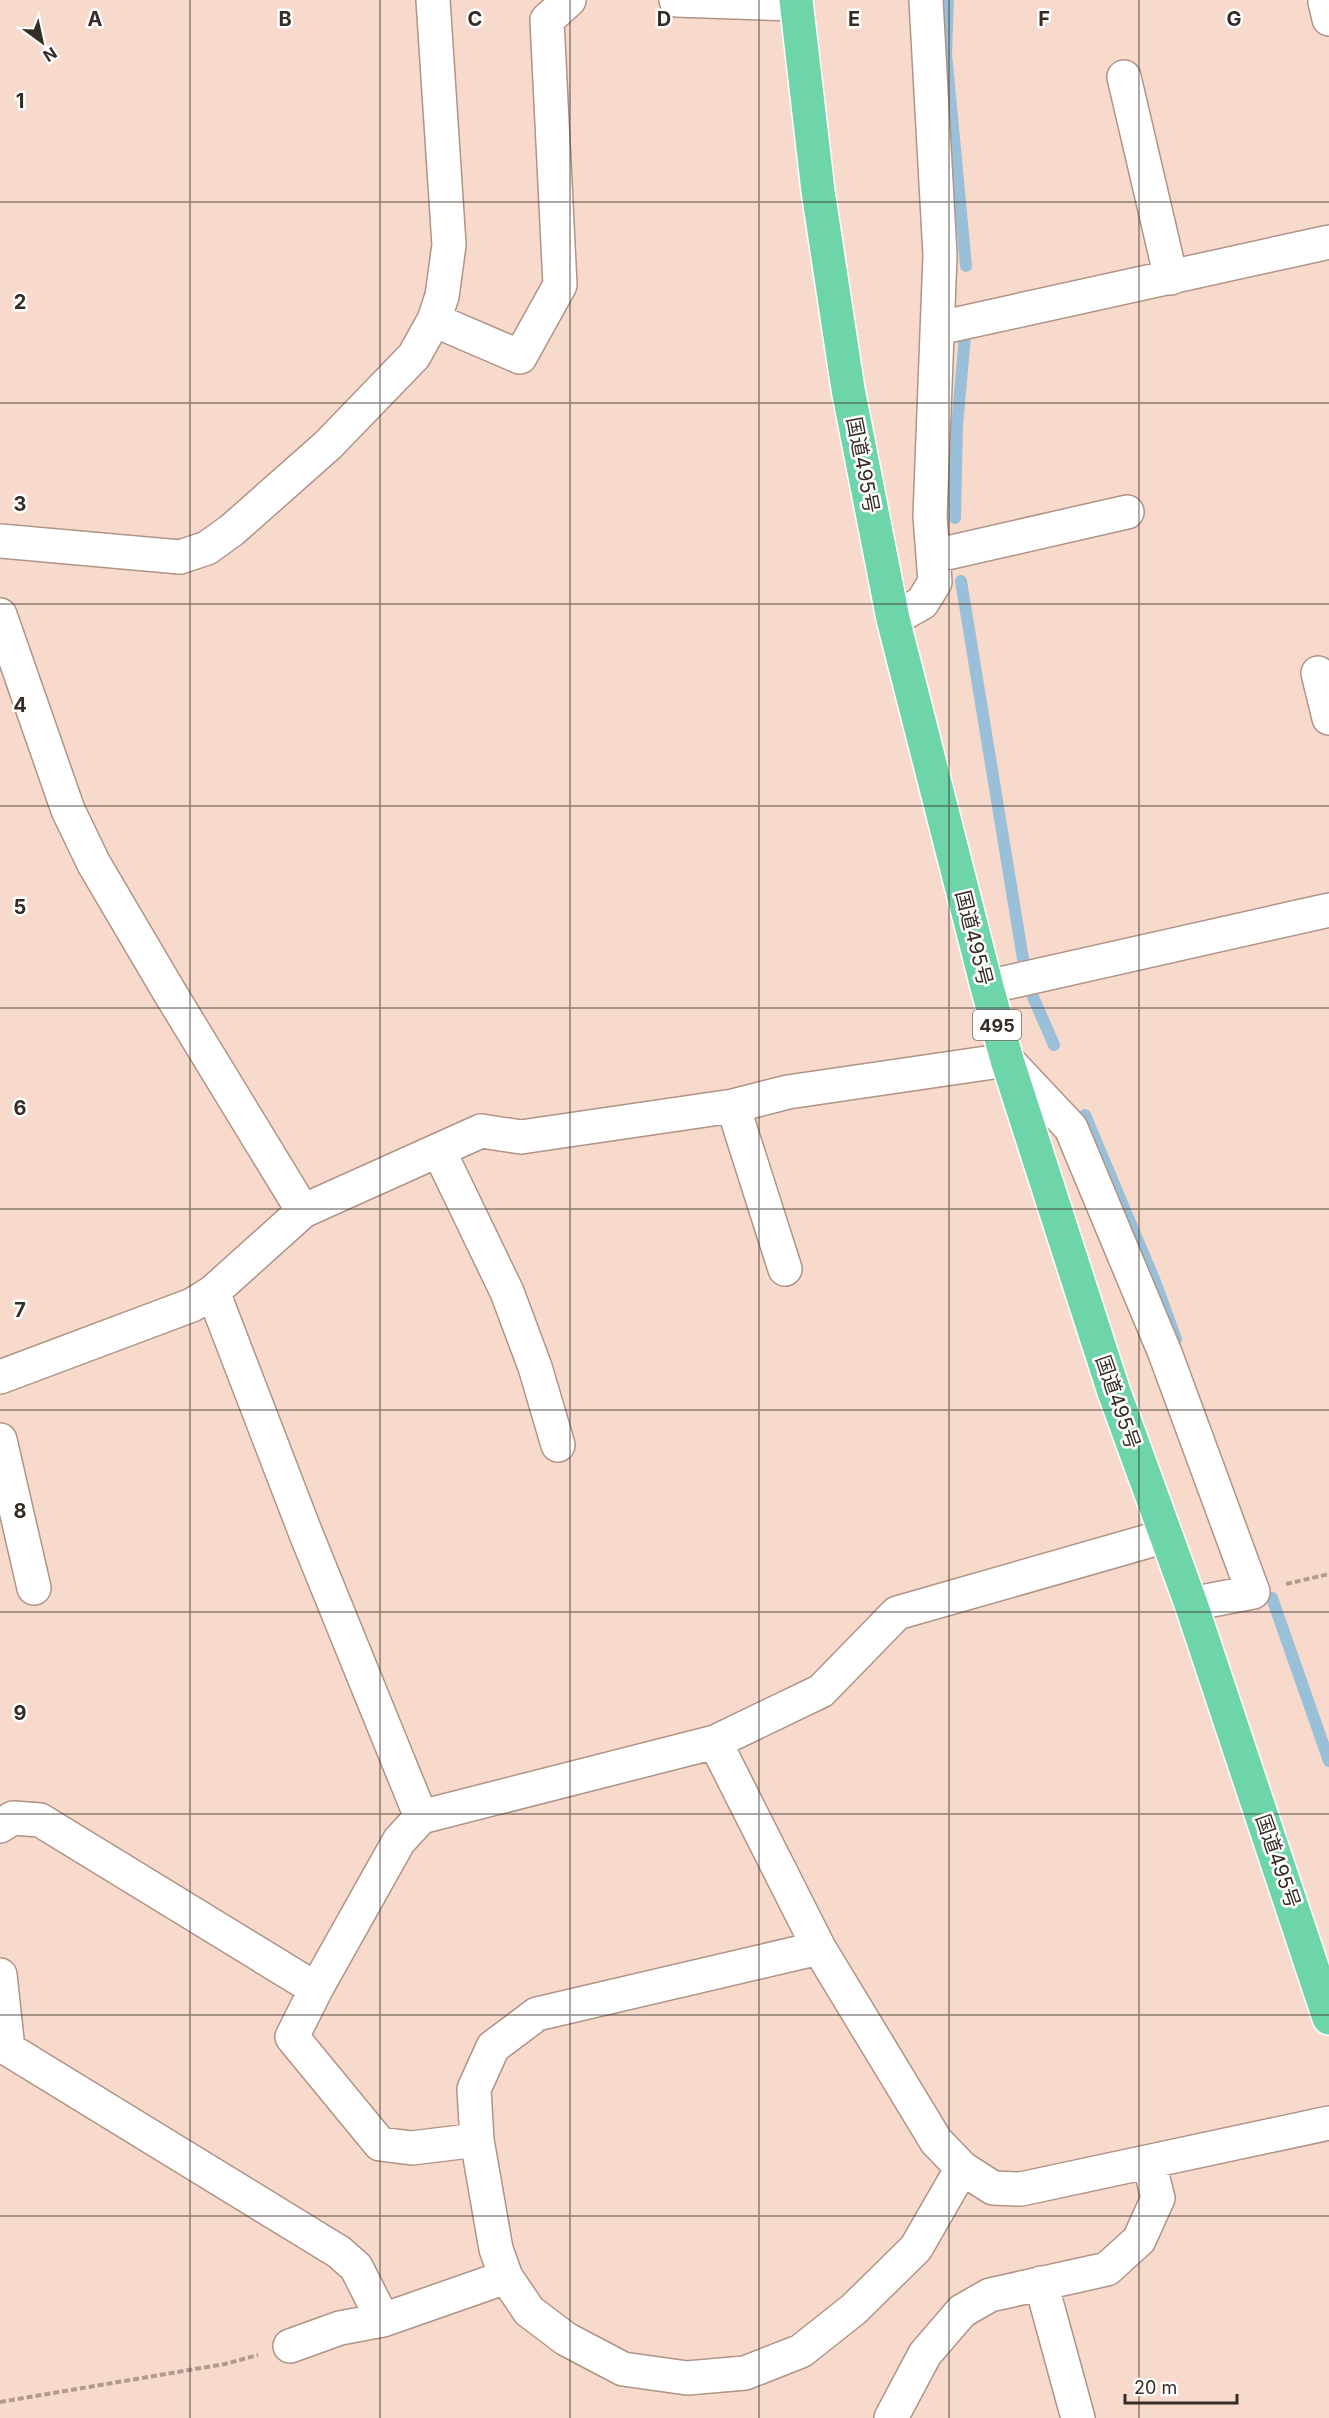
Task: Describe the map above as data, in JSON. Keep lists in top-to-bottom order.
{
  "streets": {
    "highway": ["国道495号", "495"]
  },
  "scale_bar": "20 m",
  "north": "bottom right",
  "grid": {
    "columns": [
      "A",
      "B",
      "C",
      "D",
      "E",
      "F",
      "G"
    ],
    "rows": [
      "1",
      "2",
      "3",
      "4",
      "5",
      "6",
      "7",
      "8",
      "9"
    ]
  }
}
